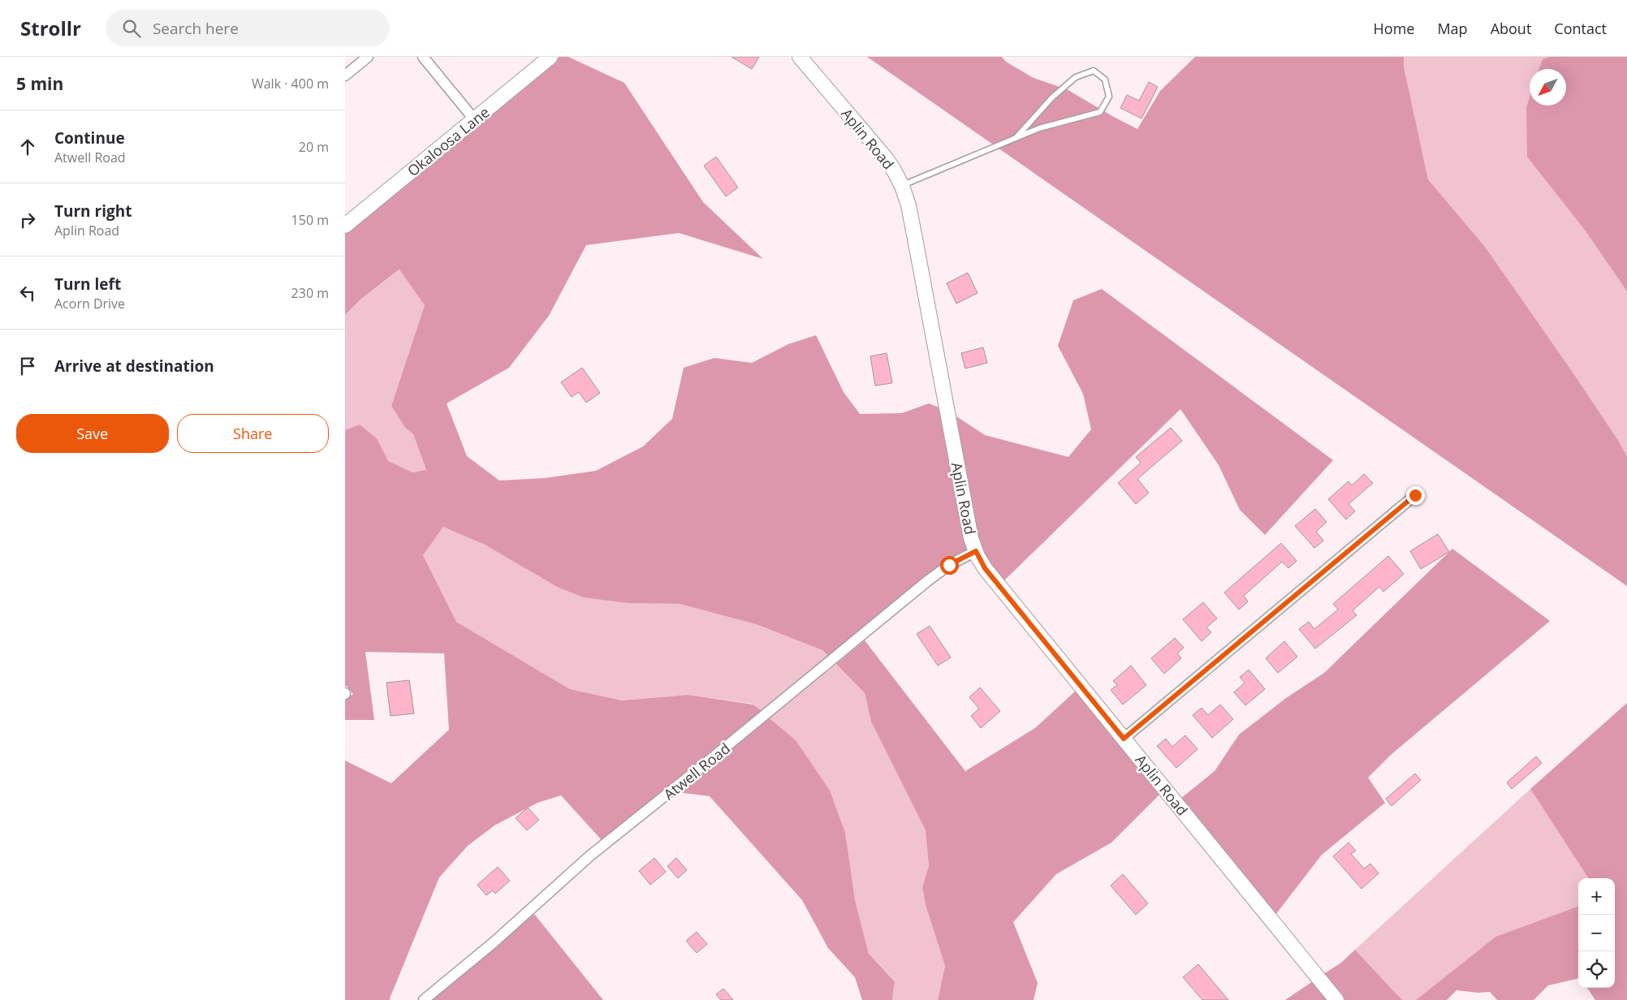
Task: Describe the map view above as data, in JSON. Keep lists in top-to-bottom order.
{
  "streets": {
    "street": ["Aplin Road", "Okaloosa Lane", "Atwell Road"]
  },
  "crossings": [
    ["Aplin Road", "Atwell Road"]
  ],
  "north": "bottom left",
  "page": {
    "header": "Strollr",
    "search": "Search here",
    "nav": [
      "Home",
      "Map",
      "About",
      "Contact"
    ],
    "heading": ["5 min", "Walk · 400 m"],
    "list": [
      ["Continue", "Atwell Road", "20 m"],
      ["Turn right", "Aplin Road", "150 m"],
      ["Turn left", "Acorn Drive", "230 m"],
      "Arrive at destination"
    ],
    "buttons": ["Save", "Share"],
    "map_buttons": ["+", "−"]
  }
}
